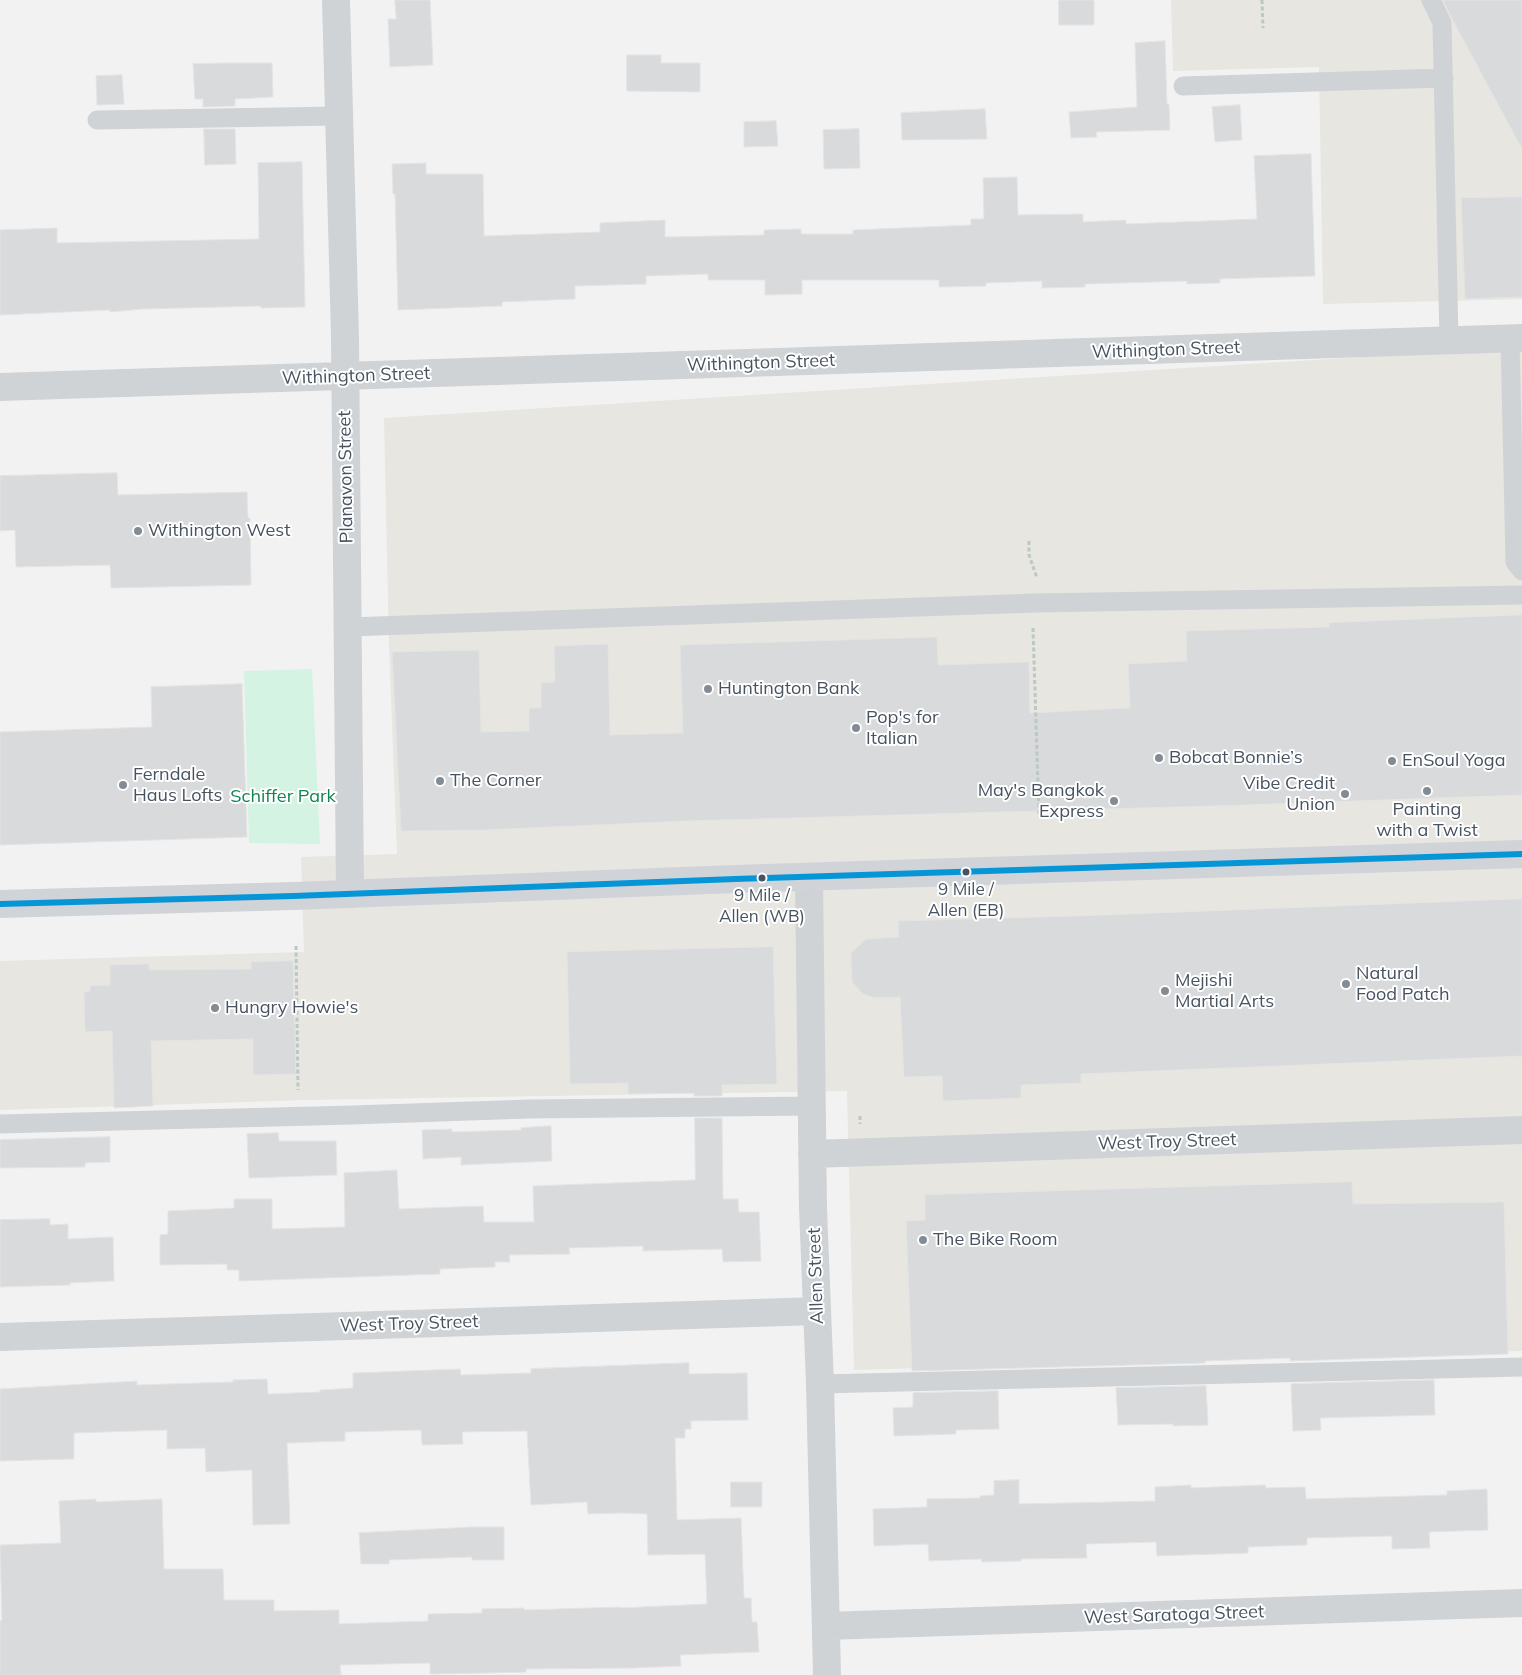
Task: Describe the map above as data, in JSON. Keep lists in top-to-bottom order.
{
  "streets": {
    "street": [
      "Withington Street",
      "Planavon Street",
      "West Troy Street",
      "Allen Street",
      "West Saratoga Street"
    ]
  },
  "crossings": [
    ["Withington Street", "Planavon Street"],
    ["West Troy Street", "Allen Street"],
    ["Allen Street", "West Saratoga Street"]
  ],
  "parks": ["Schiffer Park"],
  "places": [
    "Withington West",
    "Huntington Bank",
    "Pop's for Italian",
    "Bobcat Bonnie’s",
    "EnSoul Yoga",
    "The Corner",
    "Ferndale Haus Lofts",
    "Painting with a Twist",
    "Vibe Credit Union",
    "May's Bangkok Express",
    "9 Mile / Allen (EB)",
    "9 Mile / Allen (WB)",
    "Natural Food Patch",
    "Mejishi Martial Arts",
    "Hungry Howie's",
    "The Bike Room"
  ]
}
